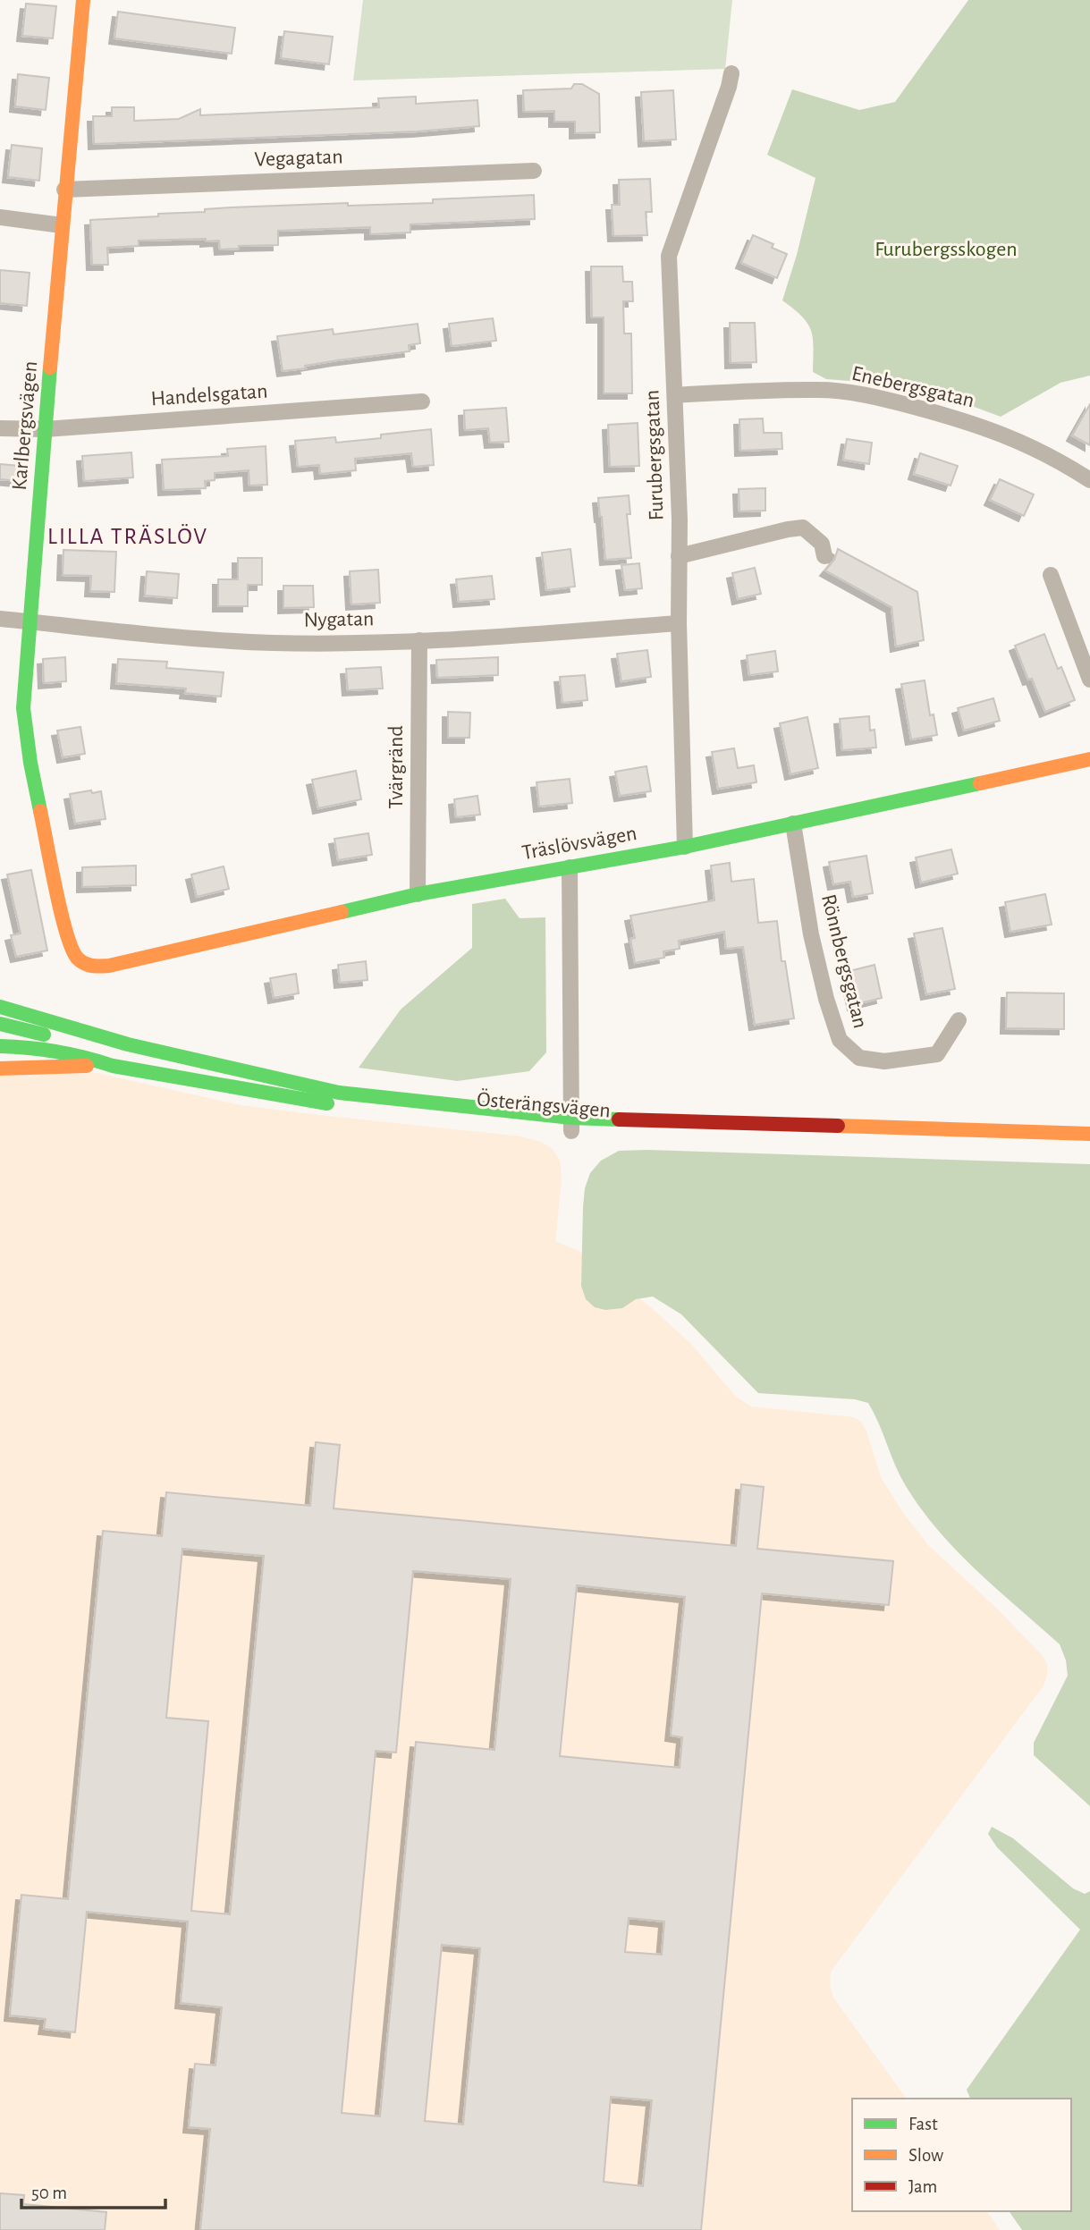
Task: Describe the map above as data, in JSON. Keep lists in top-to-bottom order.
{
  "streets": {
    "street": [
      "Vegagatan",
      "Enebergsgatan",
      "Handelsgatan",
      "Karlbergsvägen",
      "Furubergsgatan",
      "Nygatan",
      "Tvärgränd",
      "Träslövsvägen",
      "Rönnbergsgatan",
      "Österängsvägen"
    ]
  },
  "crossings": [
    ["Vegagatan", "Karlbergsvägen"],
    ["Enebergsgatan", "Furubergsgatan"],
    ["Handelsgatan", "Karlbergsvägen"],
    ["Karlbergsvägen", "Nygatan"],
    ["Karlbergsvägen", "Träslövsvägen"],
    ["Furubergsgatan", "Nygatan"],
    ["Furubergsgatan", "Träslövsvägen"],
    ["Nygatan", "Tvärgränd"],
    ["Tvärgränd", "Träslövsvägen"],
    ["Träslövsvägen", "Rönnbergsgatan"]
  ],
  "districts": ["LILLA TRÄSLÖV"],
  "parks": ["Furubergsskogen"],
  "legend": ["Fast", "Slow", "Jam"],
  "scale_bar": "50 m"
}
